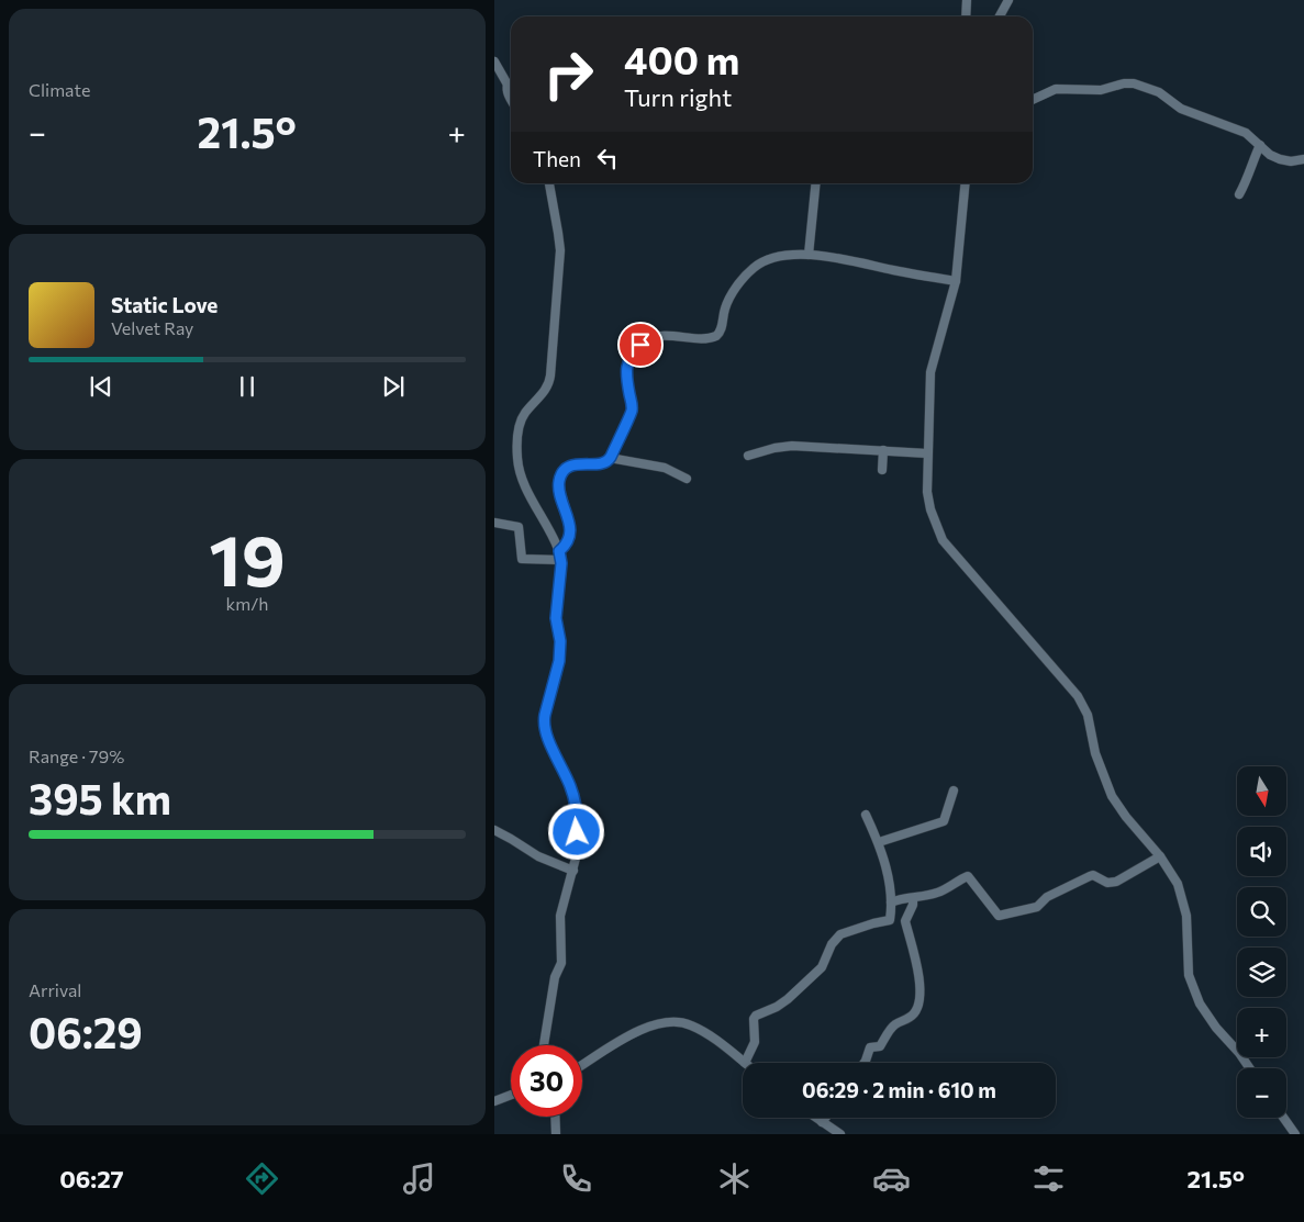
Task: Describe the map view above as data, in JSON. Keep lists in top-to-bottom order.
{
  "north": "bottom",
  "page": {
    "tile": [
      "Climate",
      ["19", "km/h"],
      ["Range · 79%", "395 km"],
      ["Arrival", "06:29"]
    ],
    "turn": ["400 m", "Turn right"],
    "heat": ["−", "21.5°", "+"],
    "then": "Then",
    "song": ["Static Love", "Velvet Ray"],
    "map_buttons": ["+", "−"],
    "limit": "30",
    "trip": "06:29 · 2 min · 610 m",
    "tabs": ["06:27", "21.5°"]
  }
}
